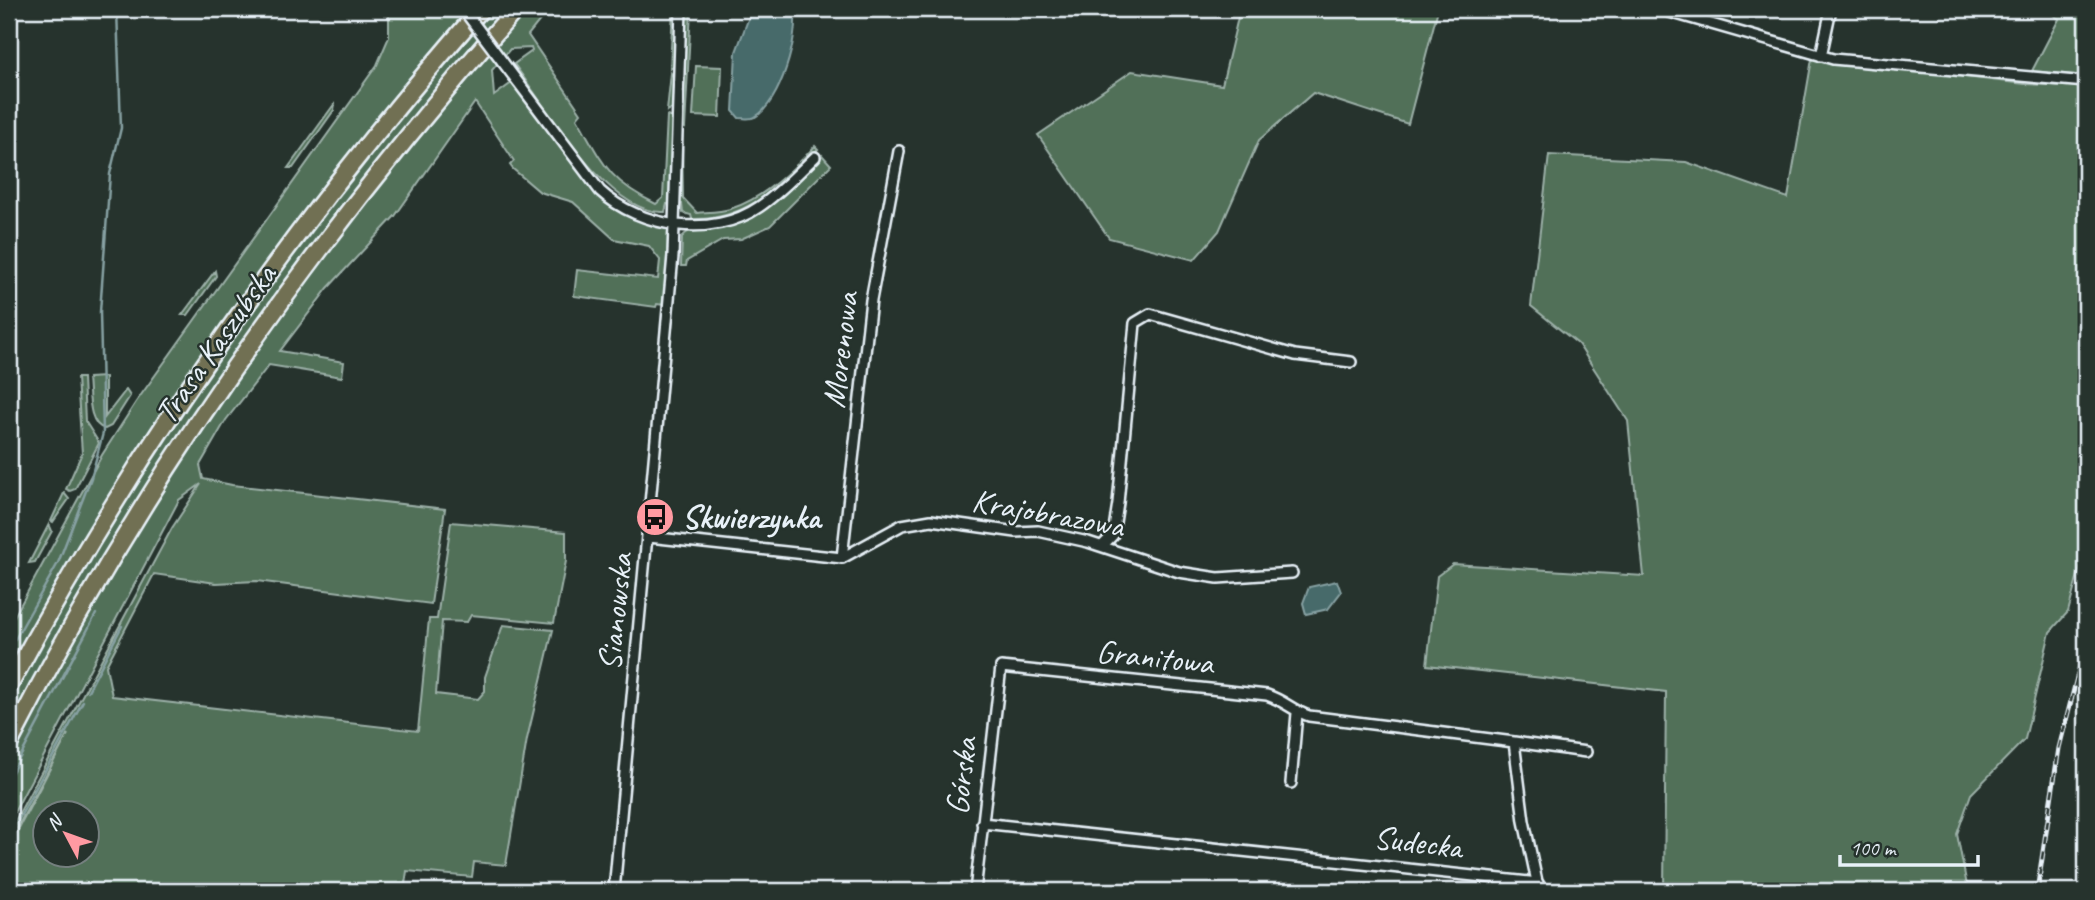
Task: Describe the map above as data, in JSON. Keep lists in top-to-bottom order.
{
  "streets": {
    "highway": ["Trasa Kaszubska"],
    "street": [
      "Morenowa",
      "Krajobrazowa",
      "Sianowska",
      "Granitowa",
      "Górska",
      "Sudecka"
    ]
  },
  "crossings": [
    ["Morenowa", "Krajobrazowa"],
    ["Granitowa", "Górska"],
    ["Górska", "Sudecka"]
  ],
  "places": {
    "bus stop": ["Skwierzynka"]
  },
  "scale_bar": "100 m",
  "north": "top left"
}
